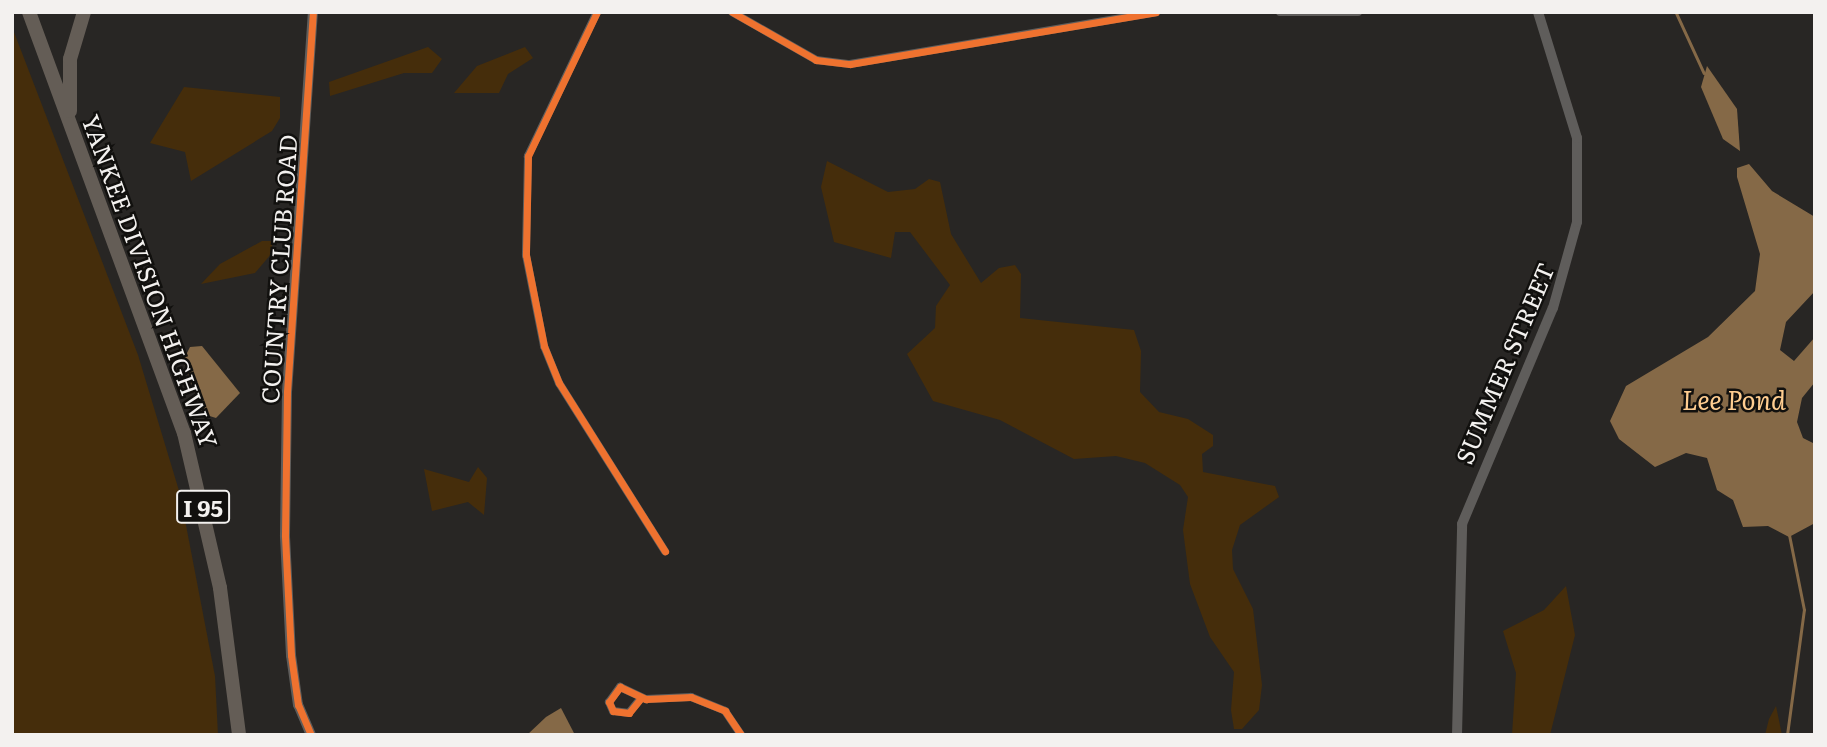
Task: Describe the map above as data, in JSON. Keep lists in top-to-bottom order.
{
  "streets": {
    "highway": ["YANKEE DIVISION HIGHWAY", "I 95"],
    "main road": ["SUMMER STREET"],
    "street": ["COUNTRY CLUB ROAD"]
  },
  "water": ["Lee Pond"]
}
